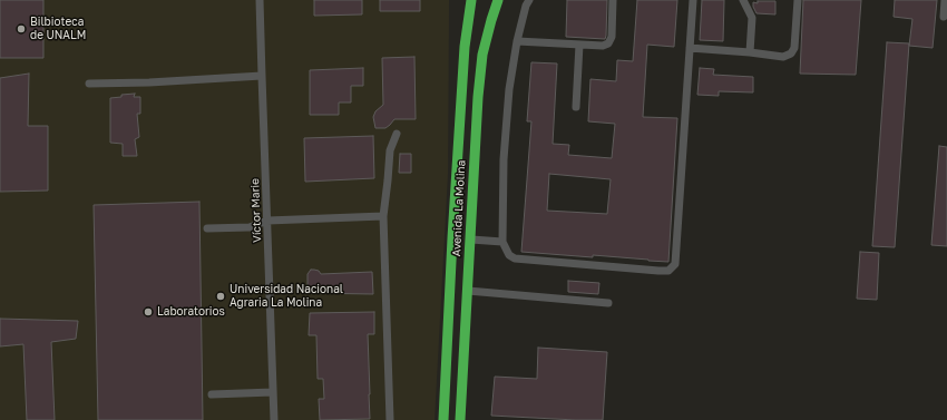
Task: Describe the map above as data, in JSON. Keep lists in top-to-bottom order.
{
  "streets": {
    "main road": ["Avenida La Molina"],
    "lane": ["Víctor Marie"]
  },
  "places": ["Bilbioteca de UNALM", "Universidad Nacional Agraria La Molina", "Laboratorios"]
}
